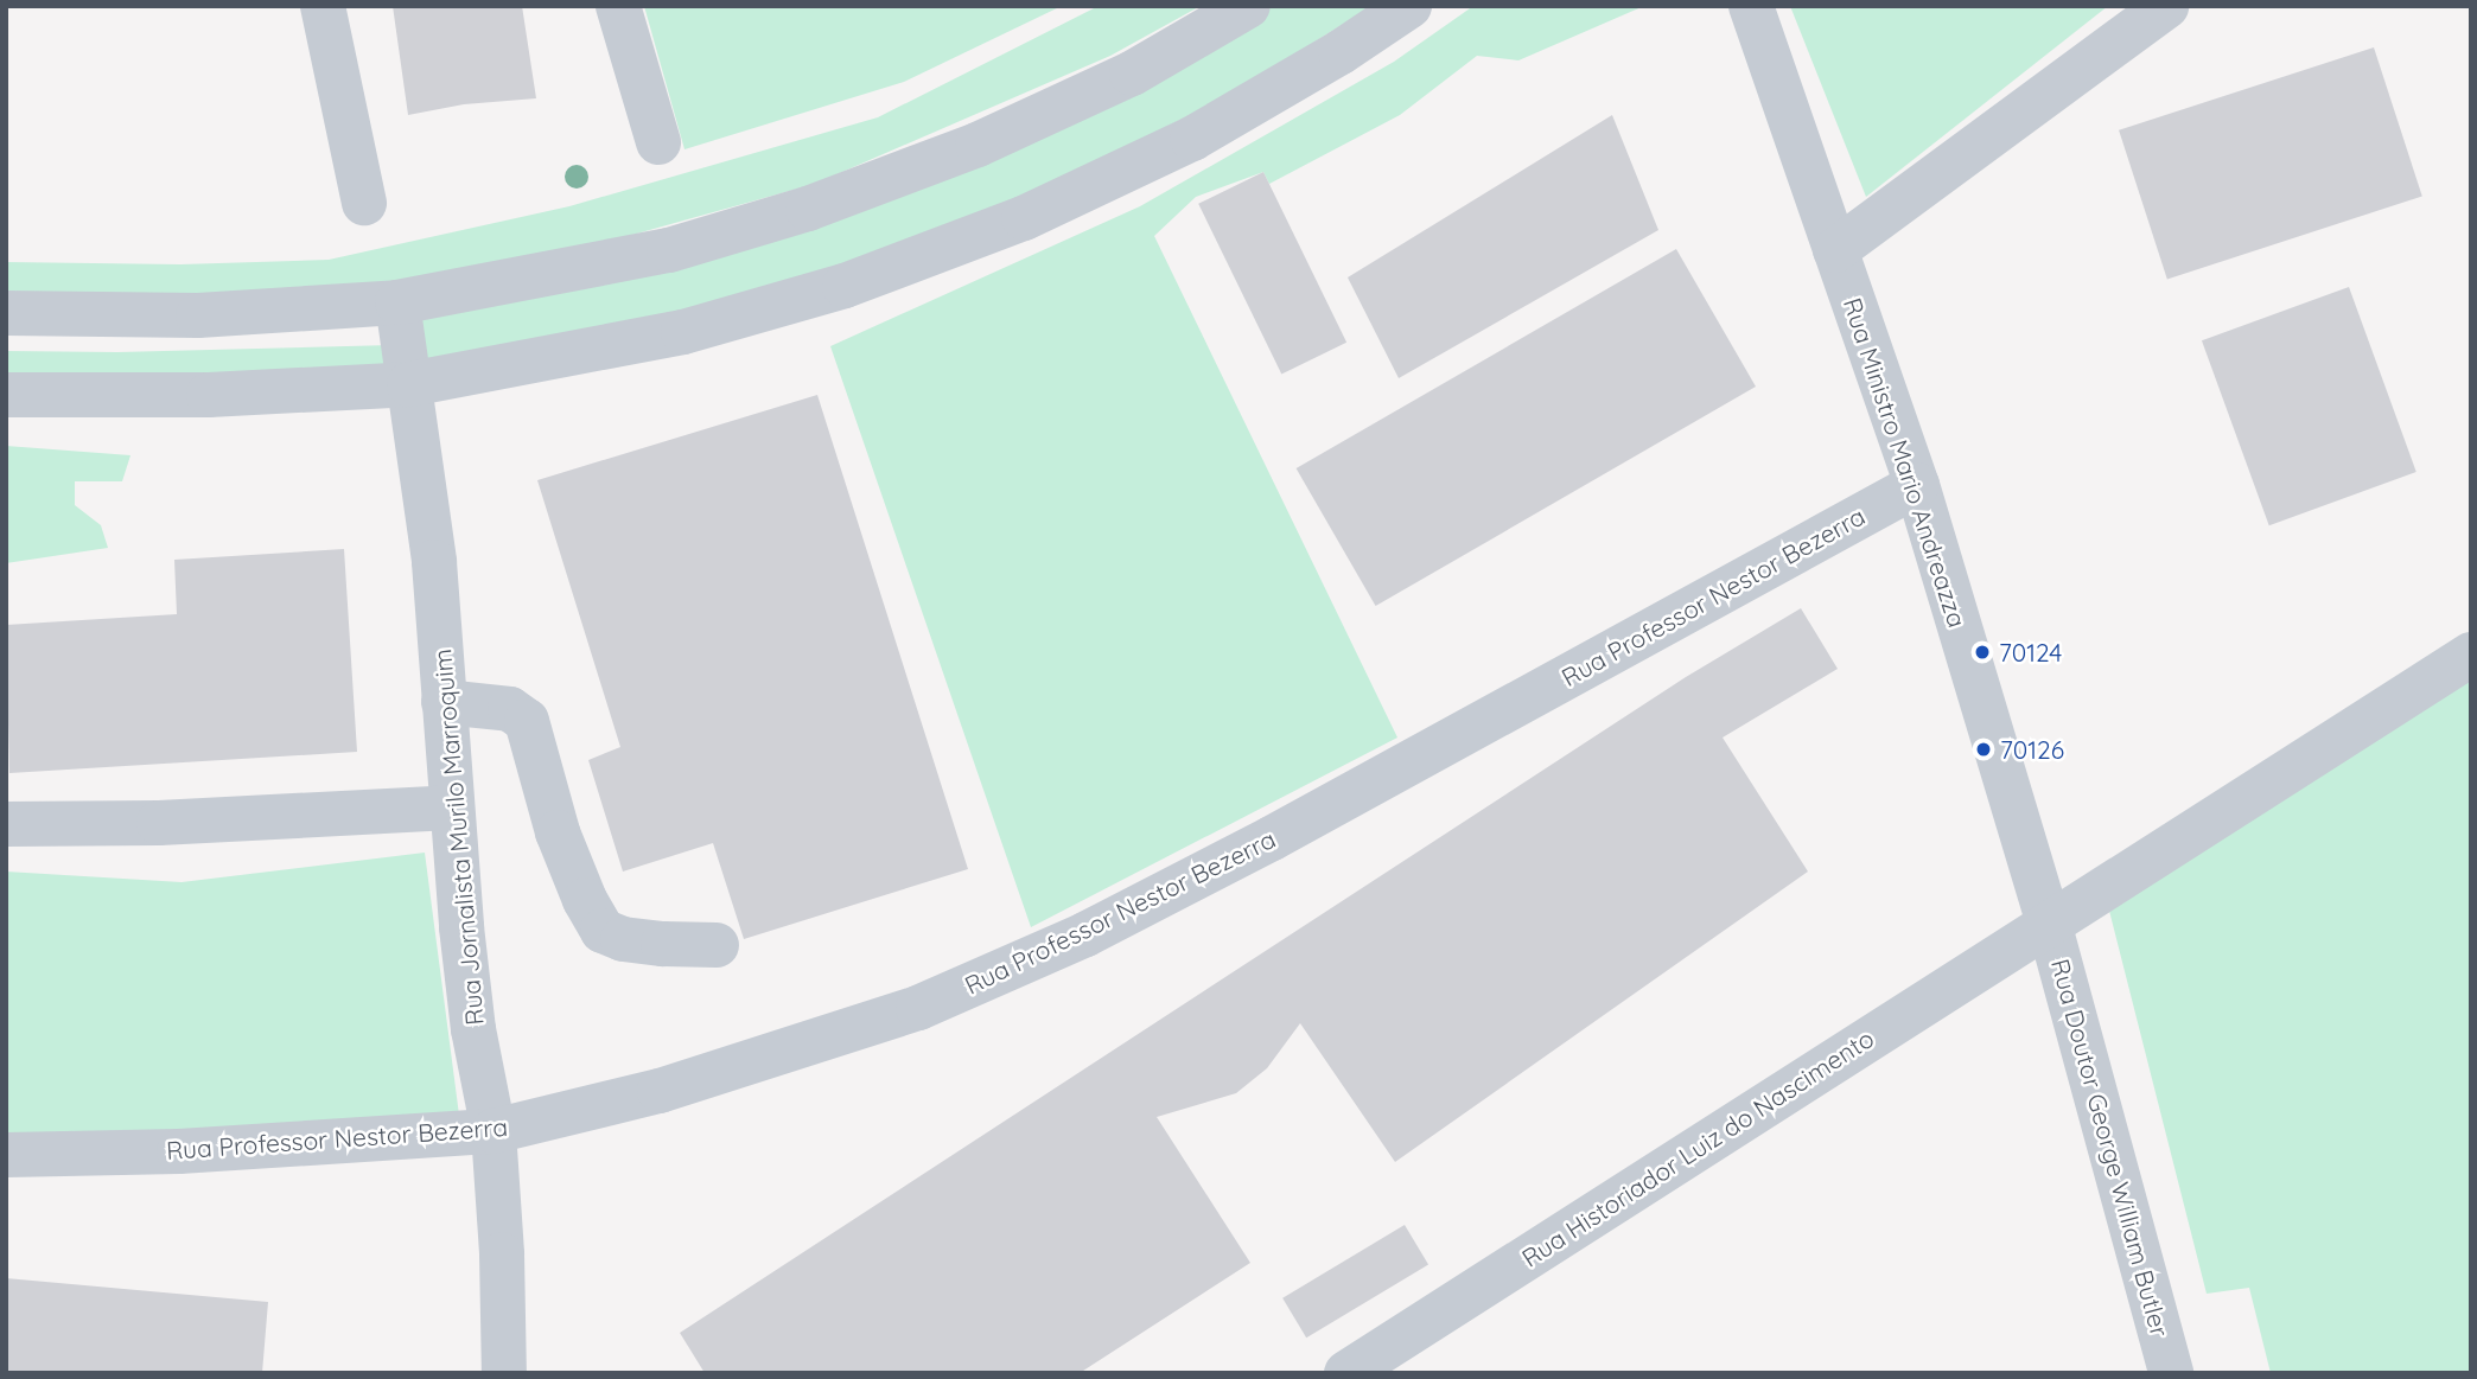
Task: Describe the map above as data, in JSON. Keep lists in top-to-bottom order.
{
  "streets": {
    "street": [
      "Rua Ministro Mario Andreazza",
      "Rua Professor Nestor Bezerra",
      "Rua Jornalista Murilo Marroquim",
      "Rua Historiador Luiz do Nascimento",
      "Rua Doutor George William Butler"
    ]
  },
  "crossings": [
    ["Rua Ministro Mario Andreazza", "Rua Professor Nestor Bezerra"],
    ["Rua Ministro Mario Andreazza", "Rua Historiador Luiz do Nascimento"],
    ["Rua Ministro Mario Andreazza", "Rua Doutor George William Butler"],
    ["Rua Professor Nestor Bezerra", "Rua Jornalista Murilo Marroquim"],
    ["Rua Historiador Luiz do Nascimento", "Rua Doutor George William Butler"]
  ],
  "places": ["70124", "70126"]
}
